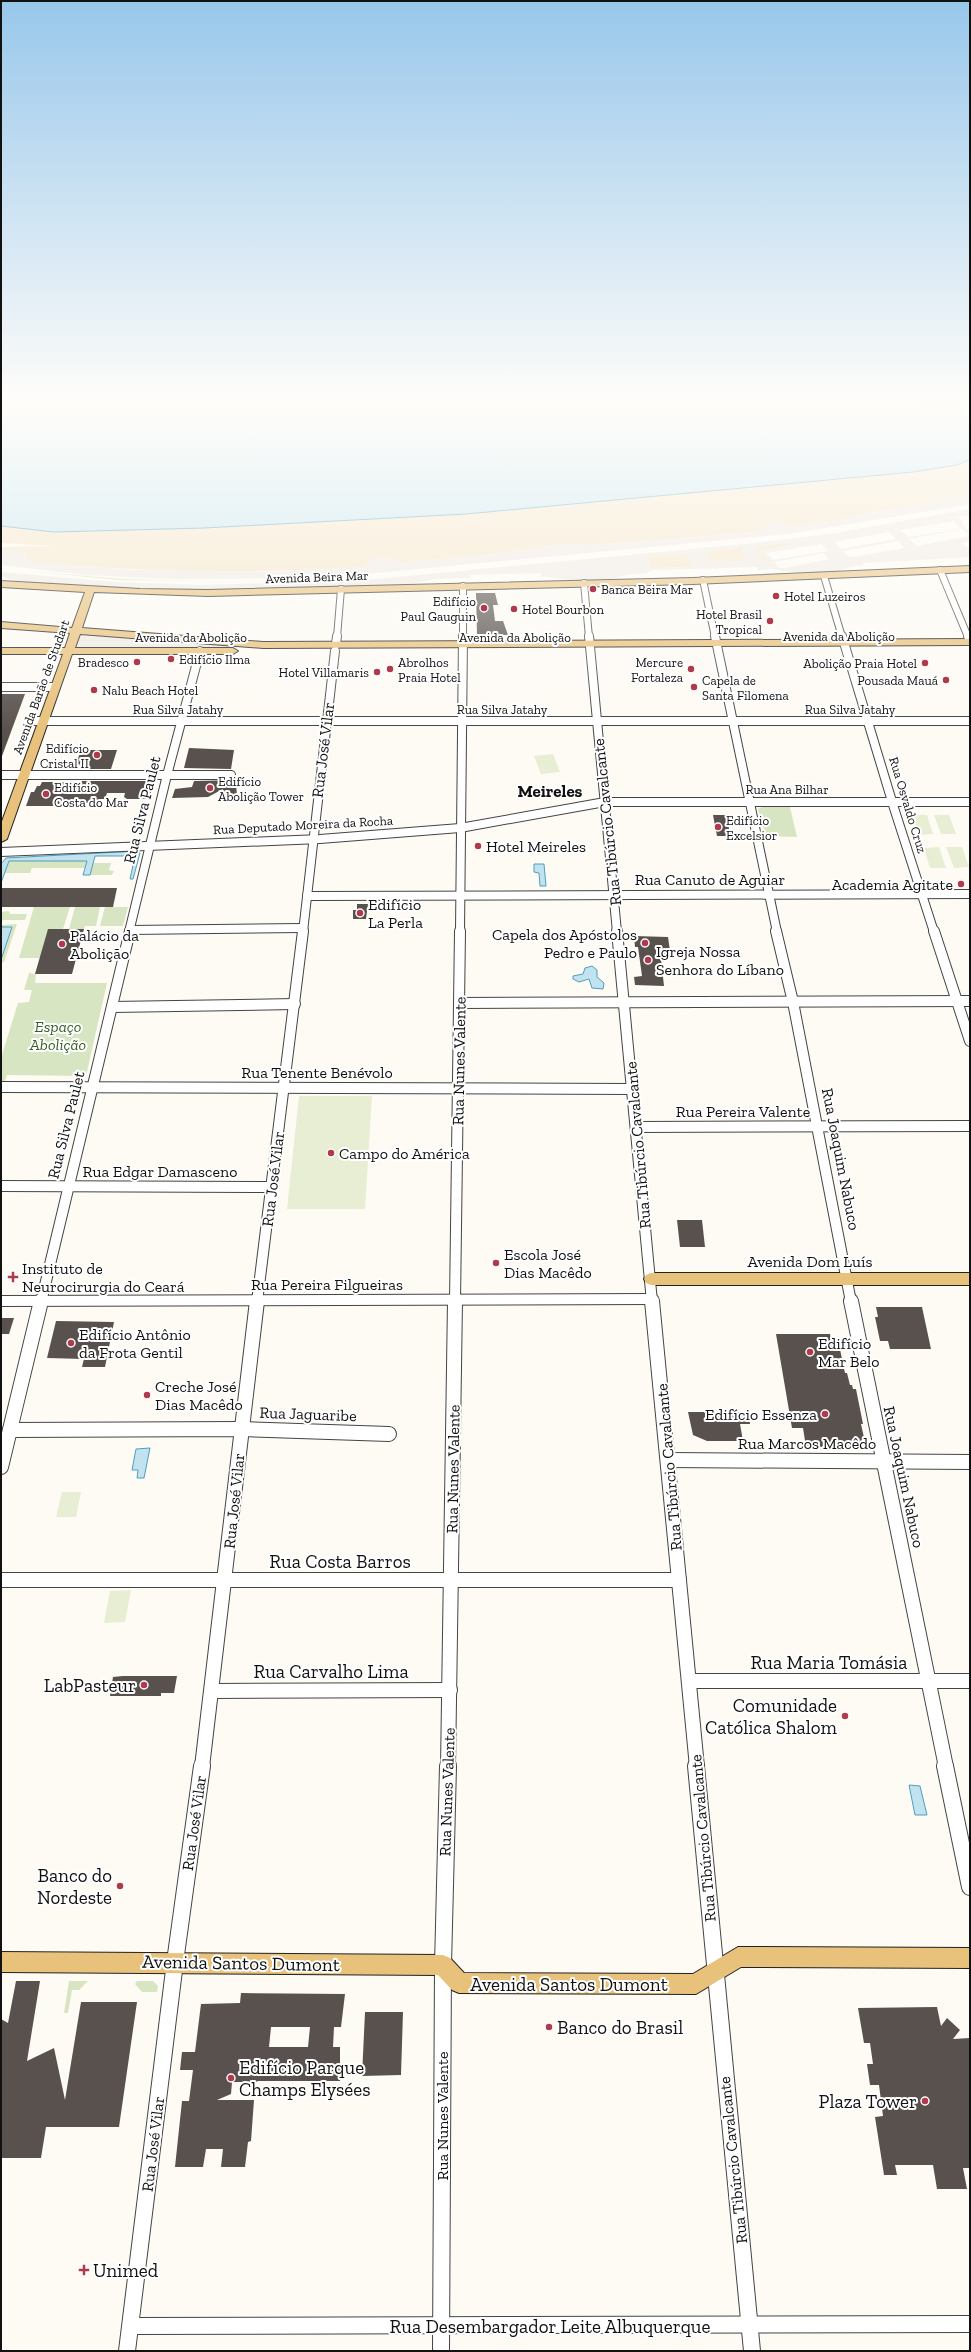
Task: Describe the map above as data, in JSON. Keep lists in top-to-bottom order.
{
  "streets": {
    "main road": [
      "Avenida Beira Mar",
      "Avenida da Abolição",
      "Avenida Barão de Studart",
      "Avenida Dom Luís",
      "Avenida Santos Dumont"
    ],
    "street": [
      "Rua Silva Jatahy",
      "Rua José Vilar",
      "Rua Ana Bilhar",
      "Rua Osvaldo Cruz",
      "Rua Silva Paulet",
      "Rua Tibúrcio Cavalcante",
      "Rua Deputado Moreira da Rocha",
      "Rua Canuto de Aguiar",
      "Rua Nunes Valente",
      "Rua Tenente Benévolo",
      "Rua Pereira Valente",
      "Rua Joaquim Nabuco",
      "Rua Edgar Damasceno",
      "Rua Pereira Filgueiras",
      "Rua Jaguaribe",
      "Rua Marcos Macêdo",
      "Rua Costa Barros",
      "Rua Maria Tomásia",
      "Rua Carvalho Lima",
      "Rua Desembargador Leite Albuquerque"
    ]
  },
  "crossings": [
    ["Avenida Beira Mar", "Avenida Barão de Studart"],
    ["Avenida Beira Mar", "Rua José Vilar"],
    ["Avenida Beira Mar", "Rua Osvaldo Cruz"],
    ["Avenida Beira Mar", "Rua Tibúrcio Cavalcante"],
    ["Avenida Beira Mar", "Rua Nunes Valente"],
    ["Avenida Beira Mar", "Rua Joaquim Nabuco"],
    ["Avenida da Abolição", "Avenida Barão de Studart"],
    ["Avenida da Abolição", "Rua José Vilar"],
    ["Avenida da Abolição", "Rua Osvaldo Cruz"],
    ["Avenida da Abolição", "Rua Silva Paulet"],
    ["Avenida da Abolição", "Rua Tibúrcio Cavalcante"],
    ["Avenida da Abolição", "Rua Nunes Valente"],
    ["Avenida da Abolição", "Rua Joaquim Nabuco"],
    ["Avenida Barão de Studart", "Rua Silva Jatahy"],
    ["Rua Silva Jatahy", "Rua José Vilar"],
    ["Rua Silva Jatahy", "Rua Osvaldo Cruz"],
    ["Rua Silva Jatahy", "Rua Silva Paulet"],
    ["Rua Silva Jatahy", "Rua Tibúrcio Cavalcante"],
    ["Rua Silva Jatahy", "Rua Nunes Valente"],
    ["Rua Silva Jatahy", "Rua Joaquim Nabuco"],
    ["Rua José Vilar", "Rua Deputado Moreira da Rocha"],
    ["Rua José Vilar", "Rua Canuto de Aguiar"],
    ["Rua José Vilar", "Rua Tenente Benévolo"],
    ["Rua José Vilar", "Rua Edgar Damasceno"],
    ["Rua José Vilar", "Rua Pereira Filgueiras"],
    ["Rua José Vilar", "Rua Jaguaribe"],
    ["Rua José Vilar", "Rua Costa Barros"],
    ["Rua José Vilar", "Rua Carvalho Lima"],
    ["Rua José Vilar", "Avenida Santos Dumont"],
    ["Rua José Vilar", "Rua Desembargador Leite Albuquerque"],
    ["Rua Ana Bilhar", "Rua Osvaldo Cruz"],
    ["Rua Ana Bilhar", "Rua Tibúrcio Cavalcante"],
    ["Rua Ana Bilhar", "Rua Deputado Moreira da Rocha"],
    ["Rua Ana Bilhar", "Rua Joaquim Nabuco"],
    ["Rua Osvaldo Cruz", "Rua Canuto de Aguiar"],
    ["Rua Silva Paulet", "Rua Deputado Moreira da Rocha"],
    ["Rua Silva Paulet", "Rua Tenente Benévolo"],
    ["Rua Silva Paulet", "Rua Edgar Damasceno"],
    ["Rua Silva Paulet", "Rua Pereira Filgueiras"],
    ["Rua Silva Paulet", "Rua Jaguaribe"],
    ["Rua Tibúrcio Cavalcante", "Rua Deputado Moreira da Rocha"],
    ["Rua Tibúrcio Cavalcante", "Rua Canuto de Aguiar"],
    ["Rua Tibúrcio Cavalcante", "Rua Tenente Benévolo"],
    ["Rua Tibúrcio Cavalcante", "Rua Pereira Valente"],
    ["Rua Tibúrcio Cavalcante", "Avenida Dom Luís"],
    ["Rua Tibúrcio Cavalcante", "Rua Pereira Filgueiras"],
    ["Rua Tibúrcio Cavalcante", "Rua Marcos Macêdo"],
    ["Rua Tibúrcio Cavalcante", "Rua Costa Barros"],
    ["Rua Tibúrcio Cavalcante", "Rua Maria Tomásia"],
    ["Rua Tibúrcio Cavalcante", "Avenida Santos Dumont"],
    ["Rua Tibúrcio Cavalcante", "Rua Desembargador Leite Albuquerque"],
    ["Rua Deputado Moreira da Rocha", "Rua Nunes Valente"],
    ["Rua Canuto de Aguiar", "Rua Nunes Valente"],
    ["Rua Canuto de Aguiar", "Rua Joaquim Nabuco"],
    ["Rua Nunes Valente", "Rua Tenente Benévolo"],
    ["Rua Nunes Valente", "Rua Pereira Filgueiras"],
    ["Rua Nunes Valente", "Rua Costa Barros"],
    ["Rua Nunes Valente", "Rua Carvalho Lima"],
    ["Rua Nunes Valente", "Avenida Santos Dumont"],
    ["Rua Nunes Valente", "Rua Desembargador Leite Albuquerque"],
    ["Rua Pereira Valente", "Rua Joaquim Nabuco"],
    ["Rua Joaquim Nabuco", "Avenida Dom Luís"],
    ["Rua Joaquim Nabuco", "Rua Marcos Macêdo"],
    ["Rua Joaquim Nabuco", "Rua Maria Tomásia"]
  ],
  "districts": ["Meireles"],
  "parks": ["Espaço Abolição"],
  "places": {
    "other": [
      "Banca Beira Mar",
      "Hotel Luzeiros",
      "Edifício Paul Gauguin",
      "Hotel Bourbon",
      "Hotel Brasil Tropical",
      "Edifício Ilma",
      "Bradesco",
      "Abolição Praia Hotel",
      "Abrolhos Praia Hotel",
      "Mercure Fortaleza",
      "Hotel Villamaris",
      "Pousada Mauá",
      "Capela de Santa Filomena",
      "Nalu Beach Hotel",
      "Edifício Cristal II",
      "Edifício Abolição Tower",
      "Edifício Costa do Mar",
      "Edifício Excelsior",
      "Hotel Meireles",
      "Academia Agitate",
      "Edifício La Perla",
      "Capela dos Apóstolos Pedro e Paulo",
      "Palácio da Abolição",
      "Igreja Nossa Senhora do Líbano",
      "Campo do América",
      "Escola José Dias Macêdo",
      "Edifício Antônio da Frota Gentil",
      "Edifício Mar Belo",
      "Creche José Dias Macêdo",
      "Edifício Essenza",
      "LabPasteur",
      "Comunidade Católica Shalom",
      "Banco do Nordeste",
      "Banco do Brasil",
      "Edifício Parque Champs Elysées",
      "Plaza Tower"
    ],
    "health": ["Instituto de Neurocirurgia do Ceará", "Unimed"]
  }
}
